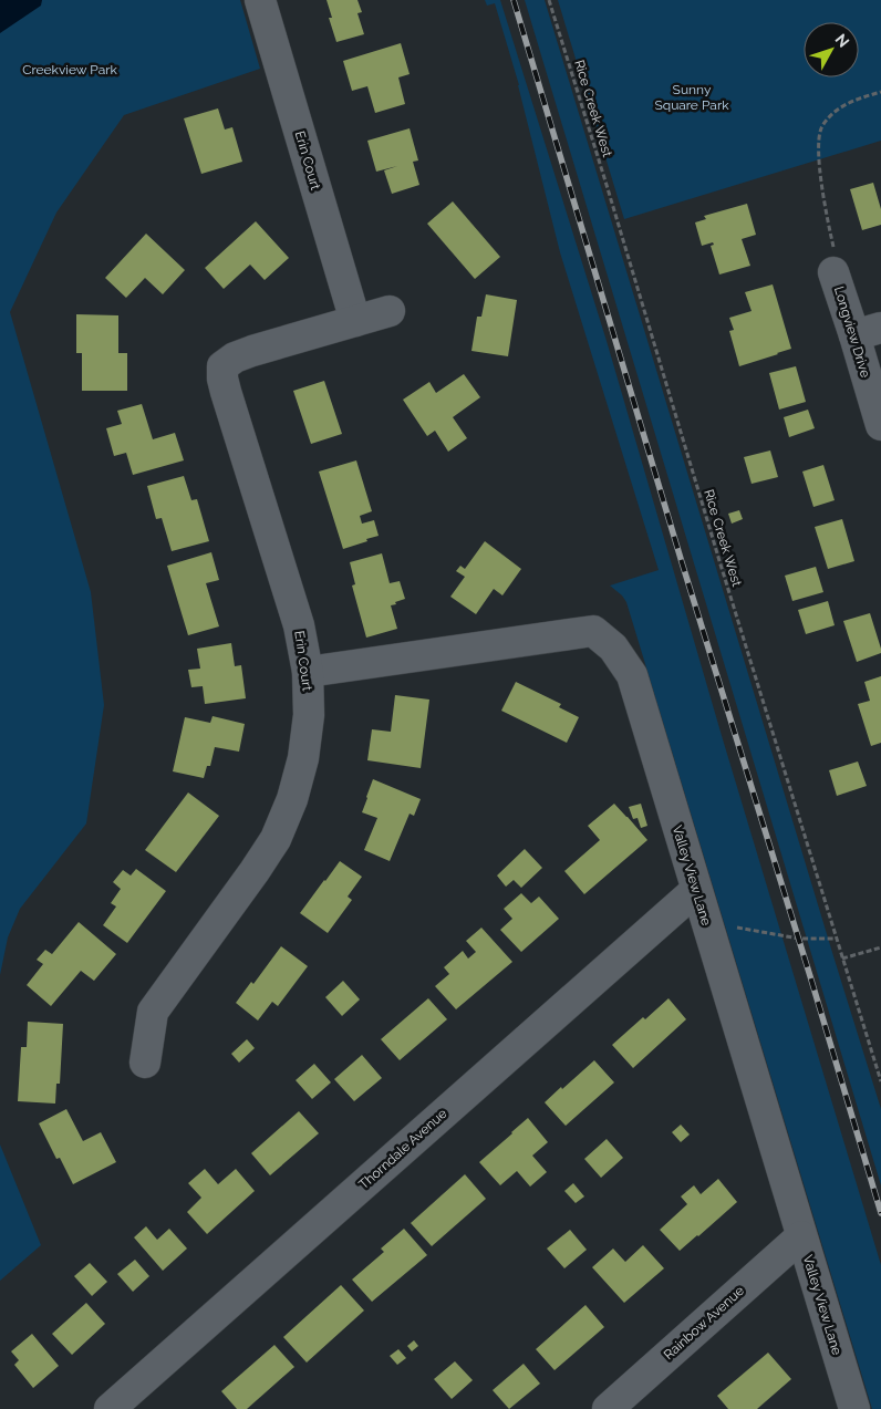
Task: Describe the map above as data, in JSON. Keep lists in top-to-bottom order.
{
  "streets": {
    "street": [
      "Erin Court",
      "Longview Drive",
      "Valley View Lane",
      "Thorndale Avenue",
      "Rainbow Avenue"
    ],
    "path": ["Rice Creek West"]
  },
  "crossings": [
    ["Erin Court", "Valley View Lane"],
    ["Valley View Lane", "Thorndale Avenue"],
    ["Valley View Lane", "Rainbow Avenue"]
  ],
  "parks": ["Creekview Park", "Sunny Square Park"],
  "north": "top right"
}
